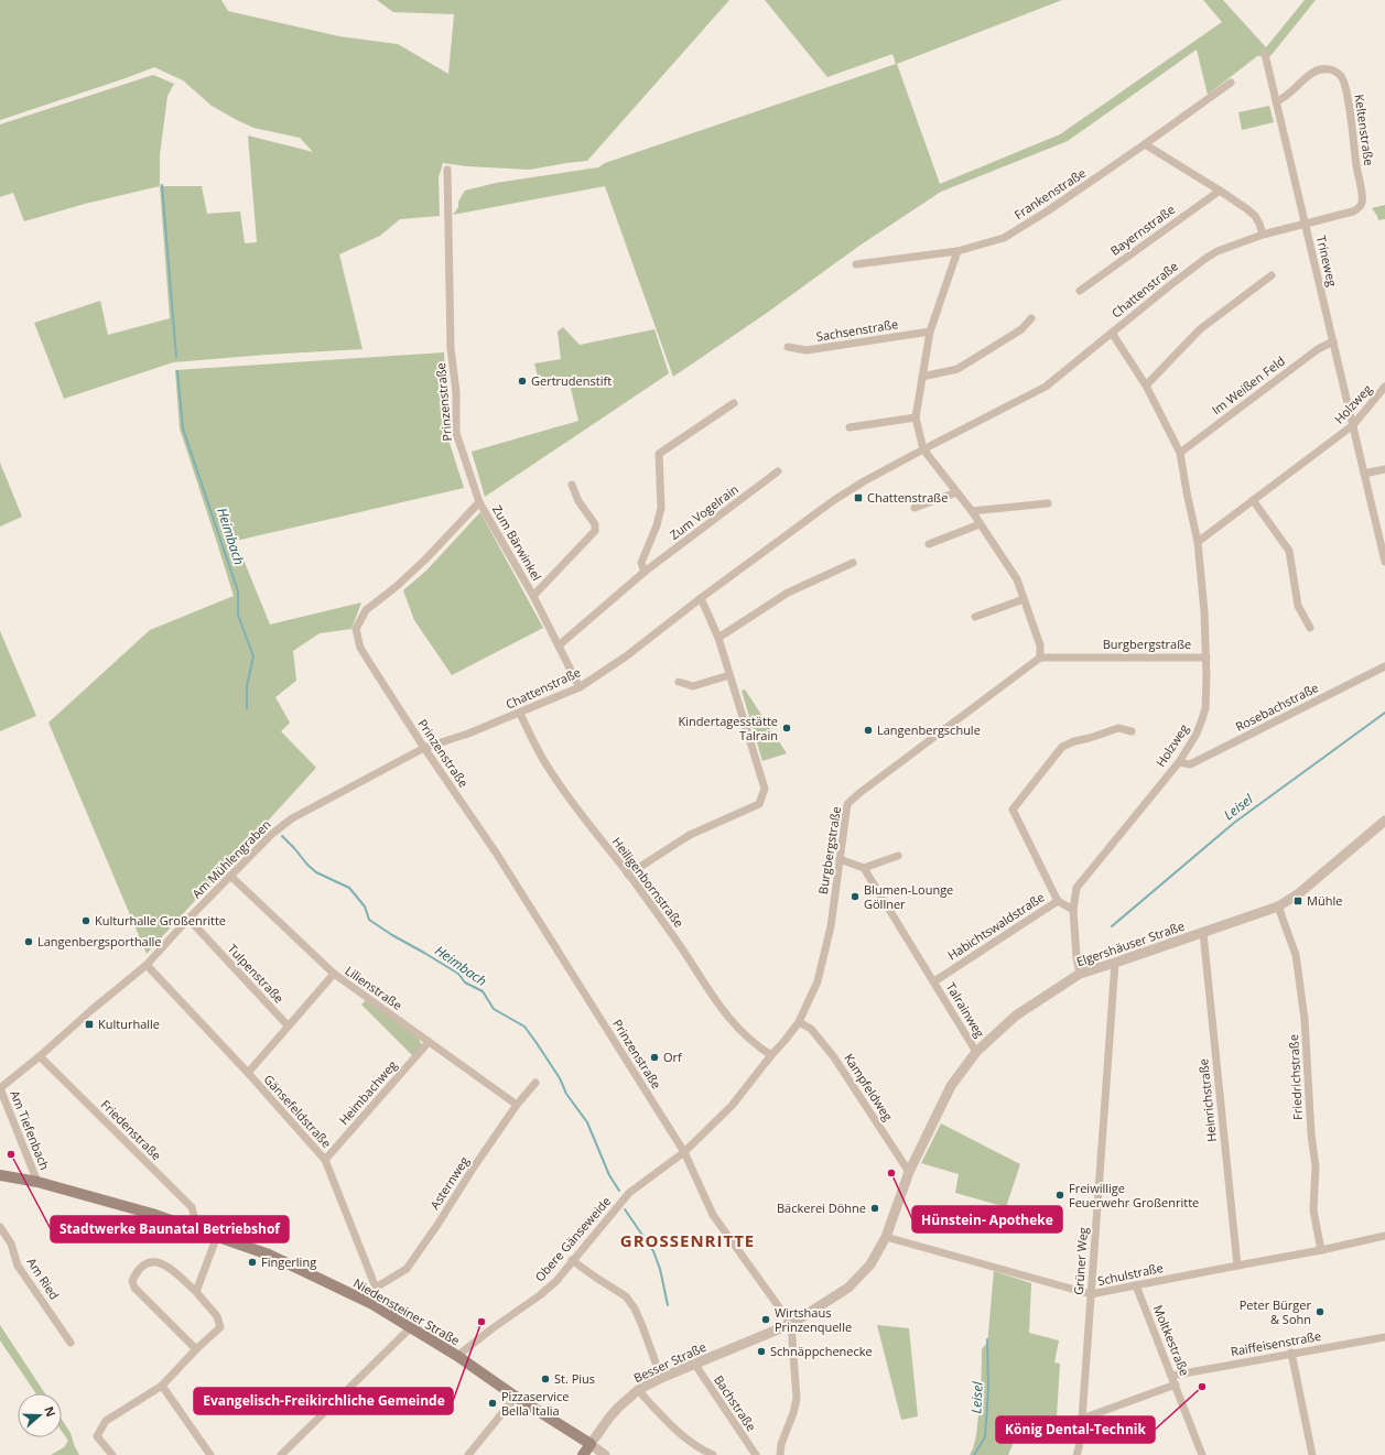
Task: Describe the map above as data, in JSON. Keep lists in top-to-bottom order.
{
  "streets": {
    "main road": ["Niedensteiner Straße", "Besser Straße"],
    "street": [
      "Keltenstraße",
      "Frankenstraße",
      "Bayernstraße",
      "Trineweg",
      "Chattenstraße",
      "Sachsenstraße",
      "Im Weißen Feld",
      "Prinzenstraße",
      "Holzweg",
      "Zum Vogelrain",
      "Zum Bärwinkel",
      "Burgbergstraße",
      "Rosebachstraße",
      "Am Mühlengraben",
      "Heiligenbornstraße",
      "Habichtswaldstraße",
      "Elgershäuser Straße",
      "Tulpenstraße",
      "Lilienstraße",
      "Talrainweg",
      "Friedrichstraße",
      "Kampfeldweg",
      "Heimbachweg",
      "Heinrichstraße",
      "Gänsefeldstraße",
      "Am Tiefenbach",
      "Friedenstraße",
      "Asternweg",
      "Obere Gänseweide",
      "Grüner Weg",
      "Schulstraße",
      "Am Ried",
      "Moltkestraße",
      "Raiffeisenstraße",
      "Bachstraße"
    ]
  },
  "crossings": [
    ["Keltenstraße", "Trineweg"],
    ["Keltenstraße", "Chattenstraße"],
    ["Trineweg", "Chattenstraße"],
    ["Trineweg", "Im Weißen Feld"],
    ["Trineweg", "Holzweg"],
    ["Chattenstraße", "Prinzenstraße"],
    ["Chattenstraße", "Zum Bärwinkel"],
    ["Chattenstraße", "Am Mühlengraben"],
    ["Chattenstraße", "Heiligenbornstraße"],
    ["Prinzenstraße", "Zum Bärwinkel"],
    ["Prinzenstraße", "Burgbergstraße"],
    ["Prinzenstraße", "Am Mühlengraben"],
    ["Prinzenstraße", "Elgershäuser Straße"],
    ["Prinzenstraße", "Obere Gänseweide"],
    ["Prinzenstraße", "Besser Straße"],
    ["Holzweg", "Burgbergstraße"],
    ["Holzweg", "Rosebachstraße"],
    ["Holzweg", "Elgershäuser Straße"],
    ["Zum Vogelrain", "Zum Bärwinkel"],
    ["Burgbergstraße", "Heiligenbornstraße"],
    ["Burgbergstraße", "Kampfeldweg"],
    ["Burgbergstraße", "Obere Gänseweide"],
    ["Am Mühlengraben", "Tulpenstraße"],
    ["Am Mühlengraben", "Lilienstraße"],
    ["Am Mühlengraben", "Gänsefeldstraße"],
    ["Am Mühlengraben", "Am Tiefenbach"],
    ["Am Mühlengraben", "Friedenstraße"],
    ["Habichtswaldstraße", "Talrainweg"],
    ["Elgershäuser Straße", "Talrainweg"],
    ["Elgershäuser Straße", "Friedrichstraße"],
    ["Elgershäuser Straße", "Kampfeldweg"],
    ["Elgershäuser Straße", "Heinrichstraße"],
    ["Elgershäuser Straße", "Grüner Weg"],
    ["Elgershäuser Straße", "Schulstraße"],
    ["Elgershäuser Straße", "Besser Straße"],
    ["Lilienstraße", "Heimbachweg"],
    ["Lilienstraße", "Asternweg"],
    ["Friedrichstraße", "Schulstraße"],
    ["Heimbachweg", "Gänsefeldstraße"],
    ["Heinrichstraße", "Schulstraße"],
    ["Gänsefeldstraße", "Asternweg"],
    ["Am Tiefenbach", "Niedensteiner Straße"],
    ["Friedenstraße", "Niedensteiner Straße"],
    ["Obere Gänseweide", "Niedensteiner Straße"],
    ["Grüner Weg", "Schulstraße"],
    ["Schulstraße", "Moltkestraße"],
    ["Niedensteiner Straße", "Besser Straße"],
    ["Moltkestraße", "Raiffeisenstraße"],
    ["Besser Straße", "Bachstraße"]
  ],
  "districts": ["GROSSENRITTE"],
  "water": ["Heimbach", "Leisel"],
  "places": {
    "other": [
      "Gertrudenstift",
      "Kindertagesstätte Talrain",
      "Langenbergschule",
      "Blumen-Lounge Göllner",
      "Kulturhalle Großenritte",
      "Langenbergsporthalle",
      "Orf",
      "Stadtwerke Baunatal Betriebshof",
      "Hünstein- Apotheke",
      "Freiwillige Feuerwehr Großenritte",
      "Bäckerei Döhne",
      "Fingerling",
      "Peter Bürger & Sohn",
      "Wirtshaus Prinzenquelle",
      "Evangelisch-Freikirchliche Gemeinde",
      "Schnäppchenecke",
      "St. Pius",
      "König Dental-Technik",
      "Pizzaservice Bella Italia"
    ],
    "transit": ["Chattenstraße", "Mühle", "Kulturhalle"]
  },
  "north": "right"
}
